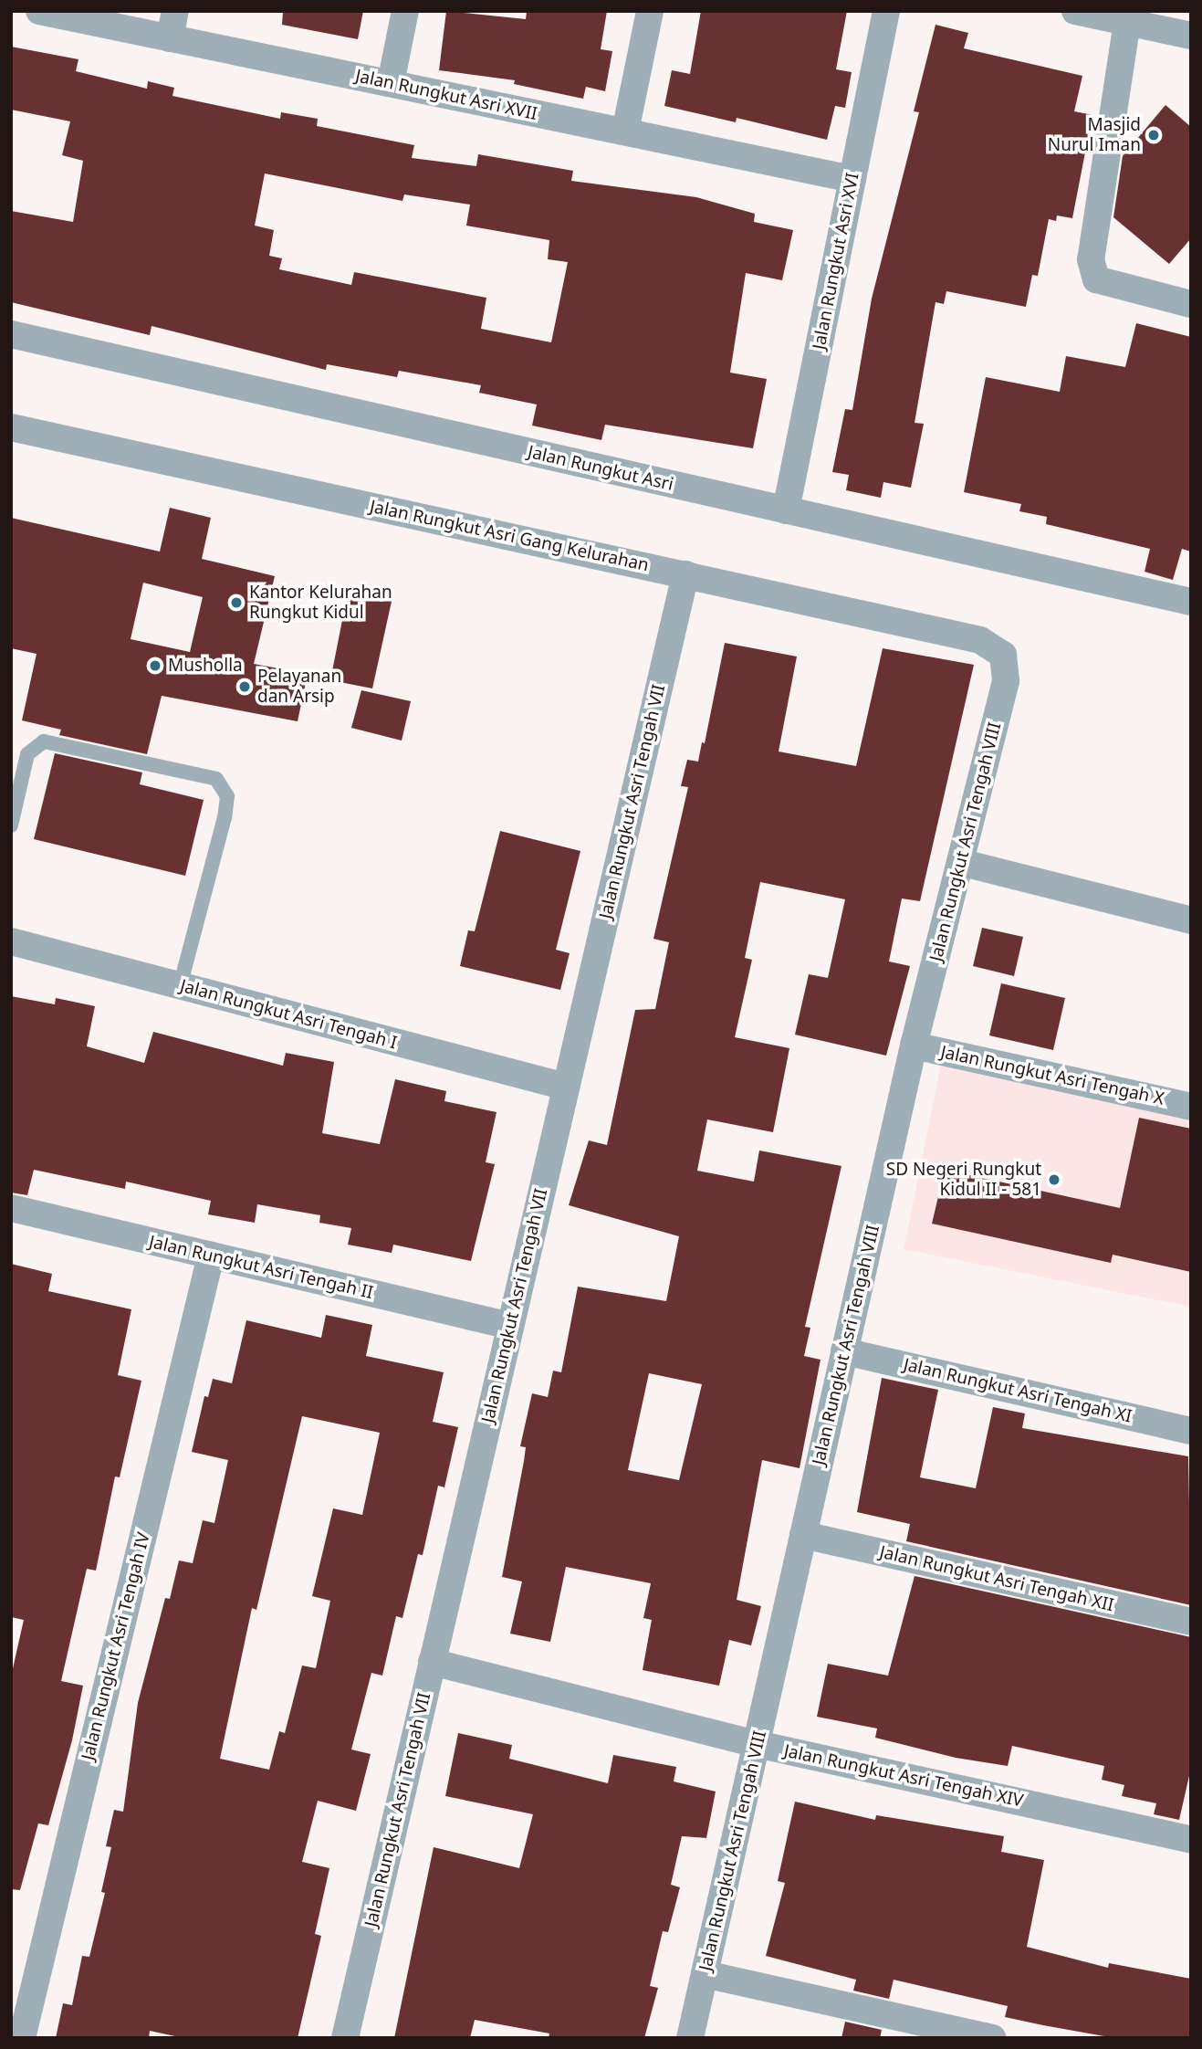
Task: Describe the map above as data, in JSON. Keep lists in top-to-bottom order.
{
  "streets": {
    "street": [
      "Jalan Rungkut Asri XVII",
      "Jalan Rungkut Asri XVI",
      "Jalan Rungkut Asri",
      "Jalan Rungkut Asri Gang Kelurahan",
      "Jalan Rungkut Asri Tengah VII",
      "Jalan Rungkut Asri Tengah VIII",
      "Jalan Rungkut Asri Tengah I",
      "Jalan Rungkut Asri Tengah X",
      "Jalan Rungkut Asri Tengah II",
      "Jalan Rungkut Asri Tengah XI",
      "Jalan Rungkut Asri Tengah XII",
      "Jalan Rungkut Asri Tengah IV",
      "Jalan Rungkut Asri Tengah XIV"
    ]
  },
  "crossings": [
    ["Jalan Rungkut Asri XVII", "Jalan Rungkut Asri XVI"],
    ["Jalan Rungkut Asri XVI", "Jalan Rungkut Asri"],
    ["Jalan Rungkut Asri Gang Kelurahan", "Jalan Rungkut Asri Tengah VII"],
    ["Jalan Rungkut Asri Gang Kelurahan", "Jalan Rungkut Asri Tengah VIII"],
    ["Jalan Rungkut Asri Tengah VII", "Jalan Rungkut Asri Tengah I"],
    ["Jalan Rungkut Asri Tengah VII", "Jalan Rungkut Asri Tengah II"],
    ["Jalan Rungkut Asri Tengah VII", "Jalan Rungkut Asri Tengah XIV"],
    ["Jalan Rungkut Asri Tengah VIII", "Jalan Rungkut Asri Tengah X"],
    ["Jalan Rungkut Asri Tengah VIII", "Jalan Rungkut Asri Tengah XI"],
    ["Jalan Rungkut Asri Tengah VIII", "Jalan Rungkut Asri Tengah XII"],
    ["Jalan Rungkut Asri Tengah VIII", "Jalan Rungkut Asri Tengah XIV"],
    ["Jalan Rungkut Asri Tengah II", "Jalan Rungkut Asri Tengah IV"]
  ],
  "places": [
    "Masjid Nurul Iman",
    "Kantor Kelurahan Rungkut Kidul",
    "Musholla",
    "Pelayanan dan Arsip",
    "SD Negeri Rungkut Kidul II - 581"
  ]
}
